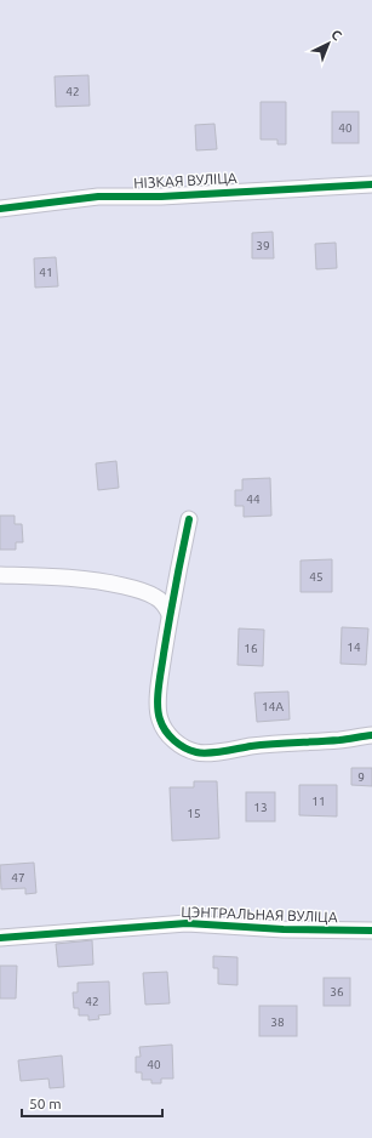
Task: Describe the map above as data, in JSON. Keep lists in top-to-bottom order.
{
  "streets": {
    "street": ["НІЗКАЯ ВУЛІЦА", "ЦЭНТРАЛЬНАЯ ВУЛІЦА"]
  },
  "house_numbers": [
    "42",
    "40",
    "39",
    "41",
    "44",
    "45",
    "14",
    "16",
    "14А",
    "9",
    "11",
    "13",
    "15",
    "47",
    "36",
    "42",
    "38",
    "40"
  ],
  "scale_bar": "50 m",
  "north": "top right"
}
